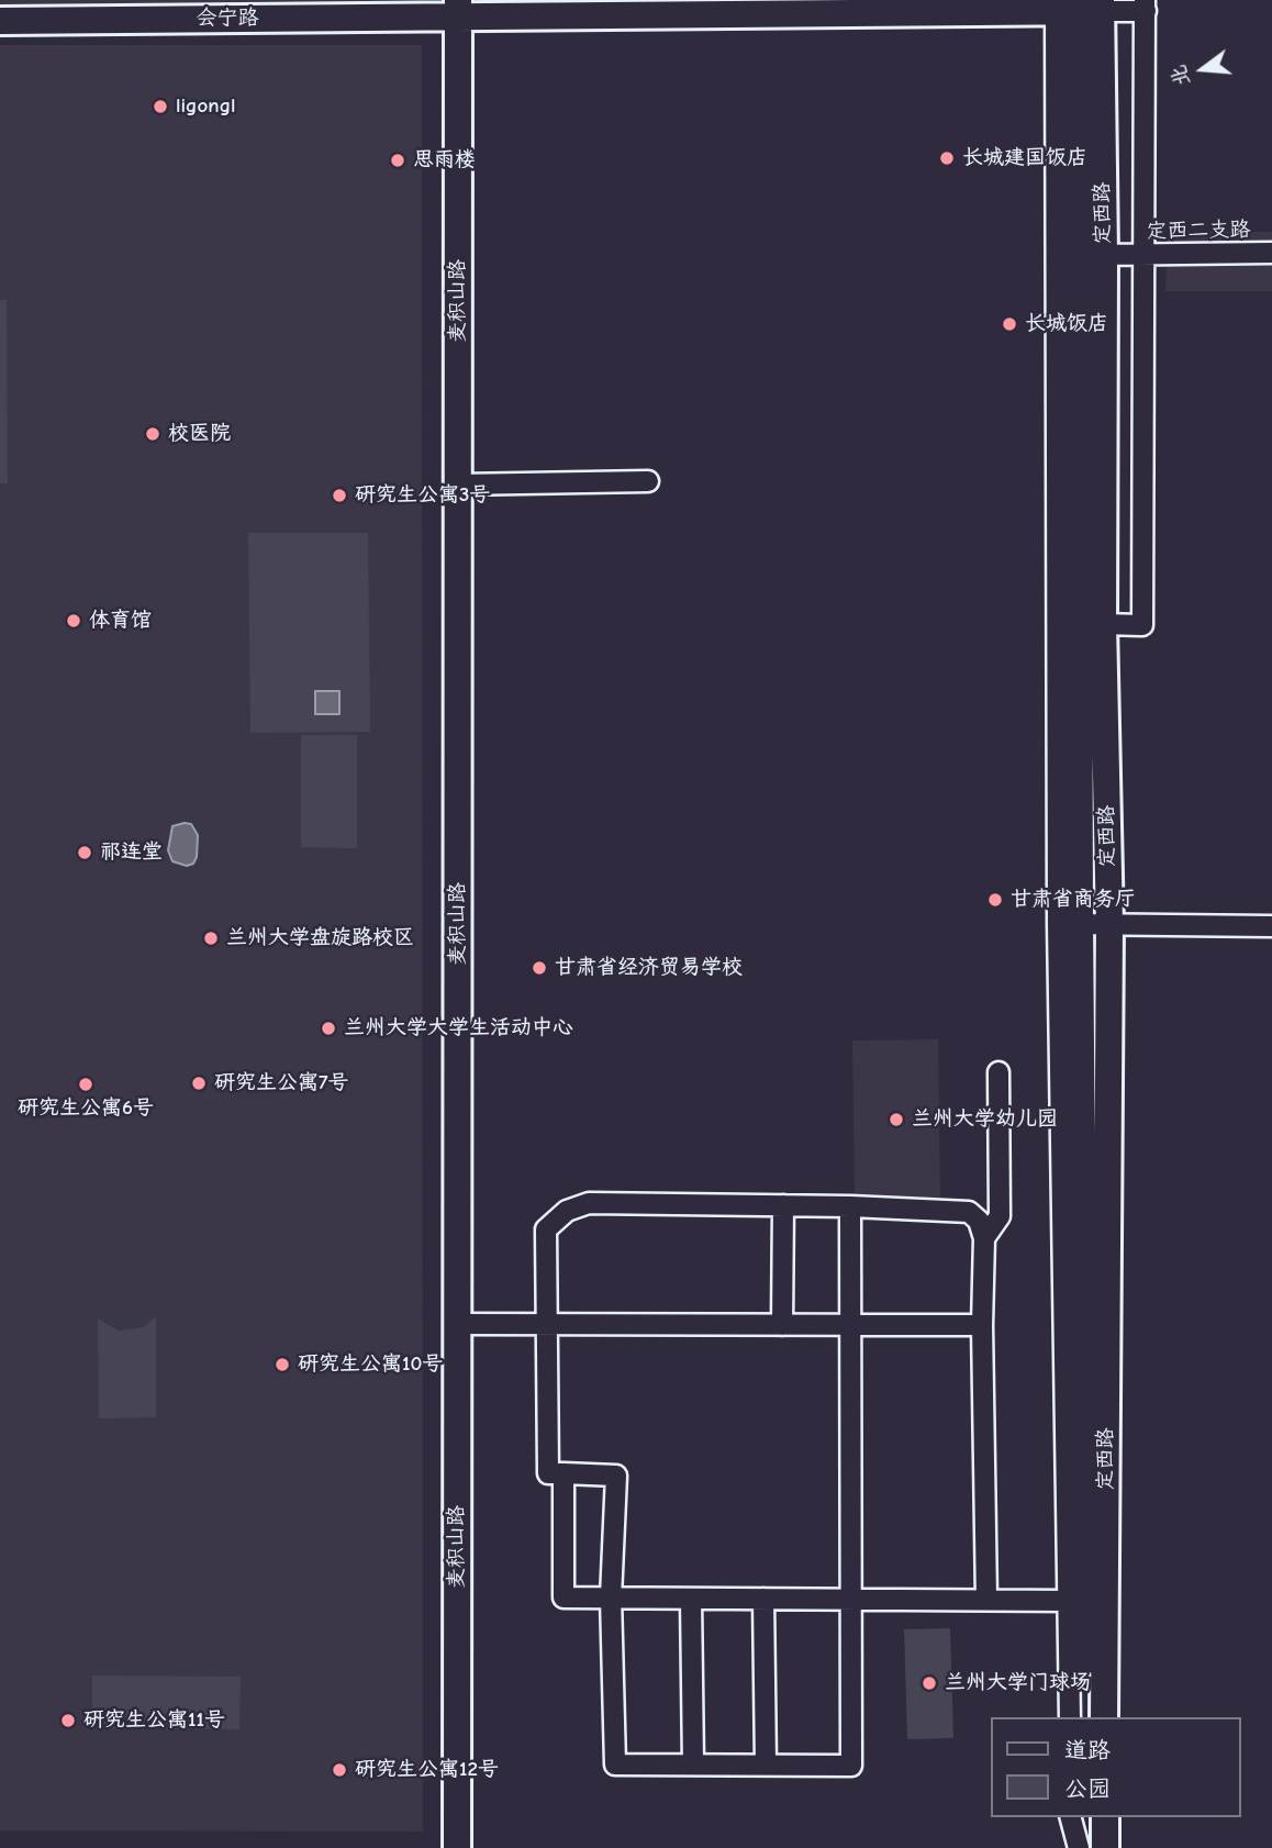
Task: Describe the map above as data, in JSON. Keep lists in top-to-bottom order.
{
  "streets": {
    "main road": ["会宁路", "定西路", "麦积山路"],
    "street": ["定西二支路"]
  },
  "crossings": [
    ["会宁路", "定西路"],
    ["会宁路", "麦积山路"],
    ["定西路", "定西二支路"]
  ],
  "places": [
    "ligongl",
    "长城建国饭店",
    "思雨楼",
    "长城饭店",
    "校医院",
    "研究生公寓3号",
    "体育馆",
    "祁连堂",
    "甘肃省商务厅",
    "兰州大学盘旋路校区",
    "甘肃省经济贸易学校",
    "兰州大学大学生活动中心",
    "研究生公寓7号",
    "研究生公寓6号",
    "兰州大学幼儿园",
    "研究生公寓10号",
    "兰州大学门球场",
    "研究生公寓11号",
    "研究生公寓12号"
  ],
  "legend": ["道路", "公园"],
  "north": "left"
}
